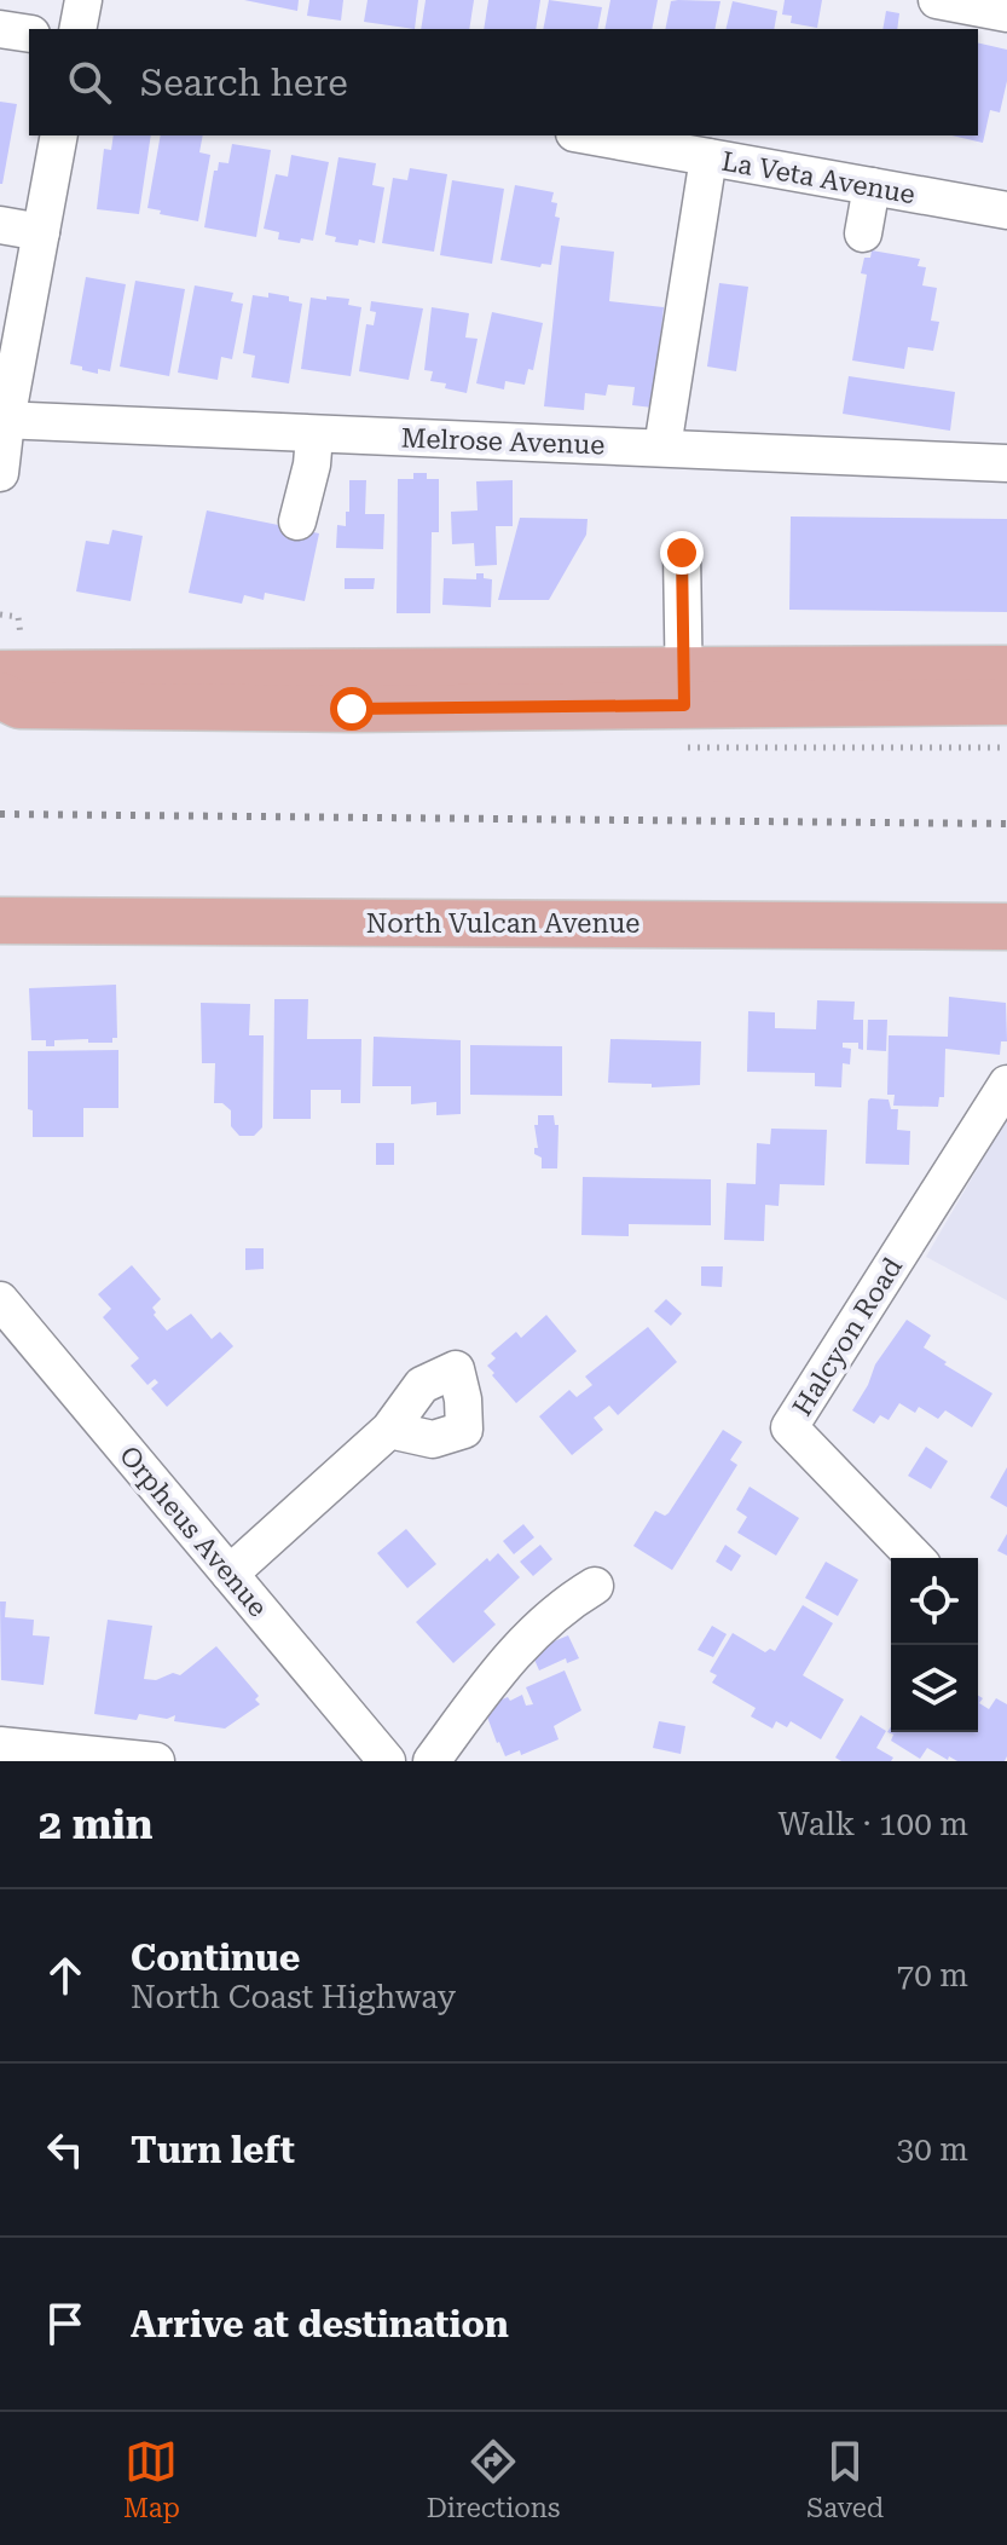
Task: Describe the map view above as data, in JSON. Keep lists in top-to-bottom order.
{
  "streets": {
    "main road": ["North Vulcan Avenue"],
    "street": [
      "La Veta Avenue",
      "Melrose Avenue",
      "Halcyon Road",
      "Orpheus Avenue"
    ]
  },
  "page": {
    "search": "Search here",
    "heading": ["2 min", "Walk · 100 m"],
    "list": [
      ["Continue", "North Coast Highway", "70 m"],
      ["Turn left", "30 m"],
      "Arrive at destination"
    ],
    "nav": ["Map", "Directions", "Saved"]
  }
}
